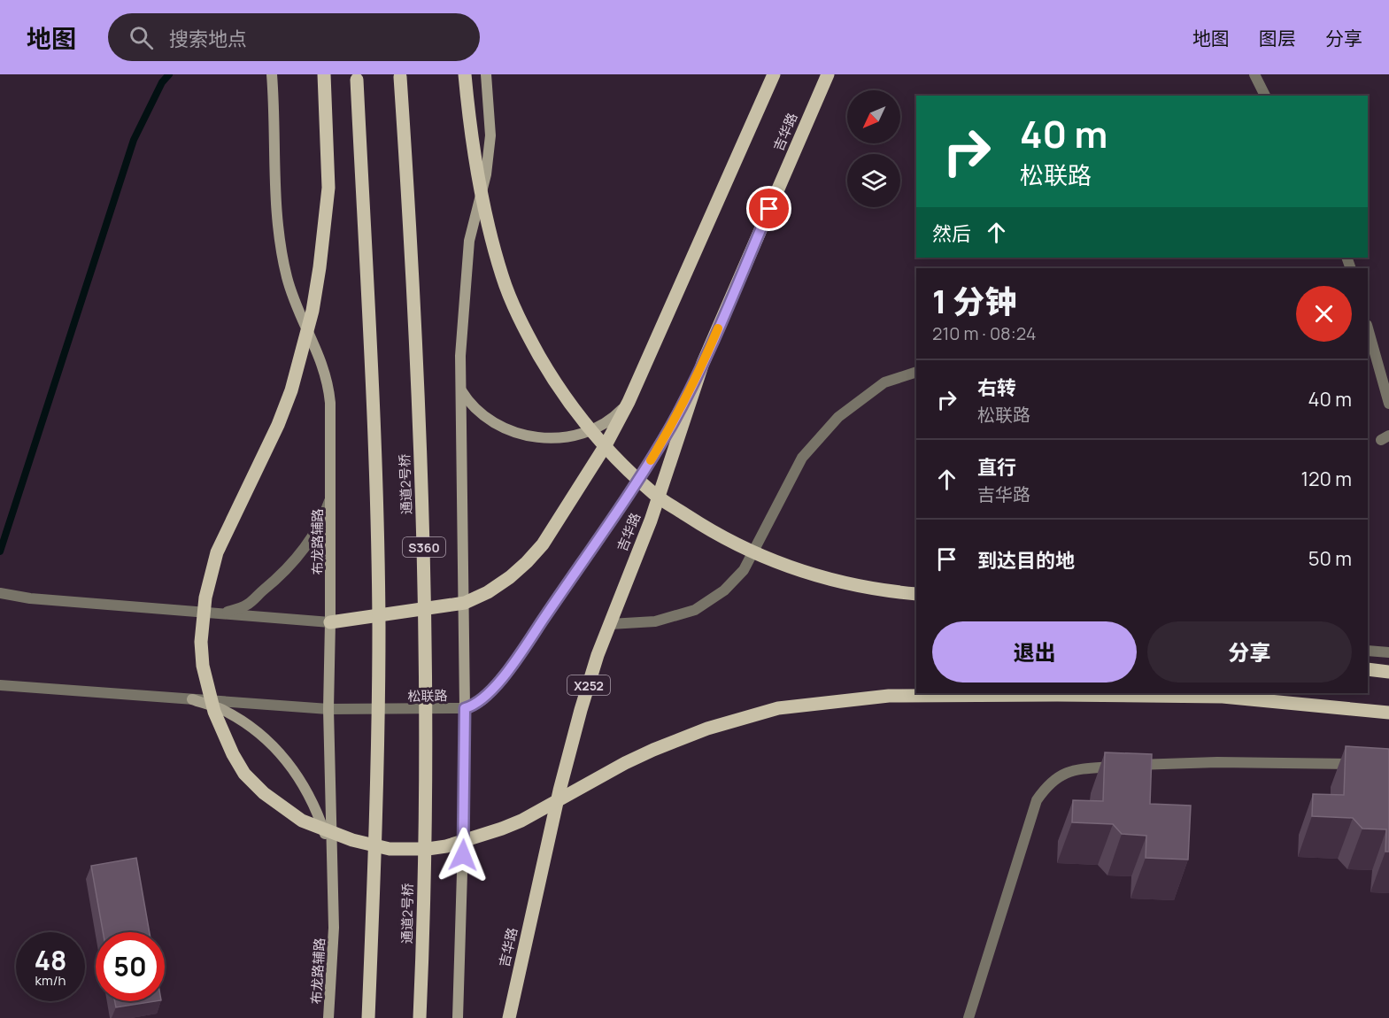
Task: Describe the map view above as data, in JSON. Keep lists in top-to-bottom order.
{
  "streets": {
    "main road": [
      "吉华路",
      "通道2号桥",
      "布龙路辅路",
      "S360",
      "X252"
    ],
    "street": ["松联路"]
  },
  "crossings": [
    ["吉华路", "松联路"],
    ["布龙路辅路", "松联路"]
  ],
  "north": "bottom left",
  "page": {
    "header": "地图",
    "search": "搜索地点",
    "nav": ["地图", "图层", "分享"],
    "turn": ["40 m", "松联路"],
    "then": "然后",
    "heading": ["1 分钟", "210 m · 08:24"],
    "list": [
      {
        "name": "右转",
        "note": "松联路",
        "value": "40 m"
      },
      {
        "name": "直行",
        "note": "吉华路",
        "value": "120 m"
      },
      {
        "name": "到达目的地",
        "value": "50 m"
      }
    ],
    "buttons": ["退出", "分享"],
    "speed": "48 km/h",
    "limit": "50"
  }
}
